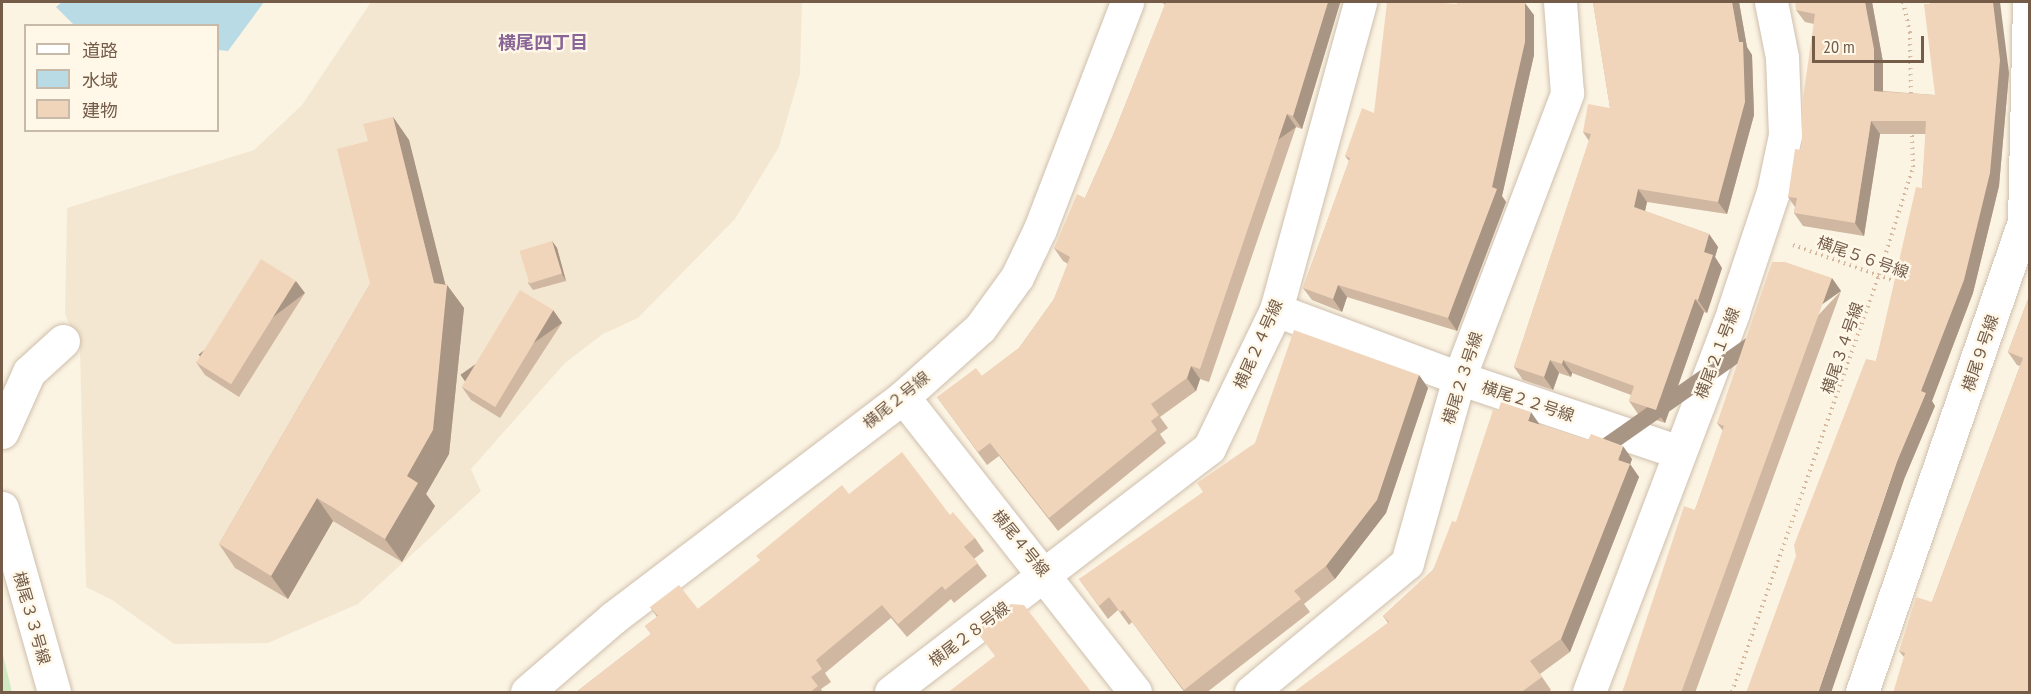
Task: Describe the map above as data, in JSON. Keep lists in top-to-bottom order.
{
  "streets": {
    "street": [
      "横尾２４号線",
      "横尾２１号線",
      "横尾９号線",
      "横尾２３号線",
      "横尾２号線",
      "横尾２２号線",
      "横尾４号線",
      "横尾３３号線",
      "横尾２８号線"
    ],
    "path": ["横尾５６号線", "横尾３４号線"]
  },
  "crossings": [
    ["横尾５６号線", "横尾３４号線"],
    ["横尾５６号線", "横尾２１号線"],
    ["横尾２４号線", "横尾２２号線"],
    ["横尾２４号線", "横尾４号線"],
    ["横尾２４号線", "横尾２８号線"],
    ["横尾２１号線", "横尾２２号線"],
    ["横尾２３号線", "横尾２２号線"],
    ["横尾２号線", "横尾４号線"],
    ["横尾４号線", "横尾２８号線"]
  ],
  "districts": ["横尾四丁目"],
  "legend": ["道路", "水域", "建物"],
  "scale_bar": "20 m"
}
